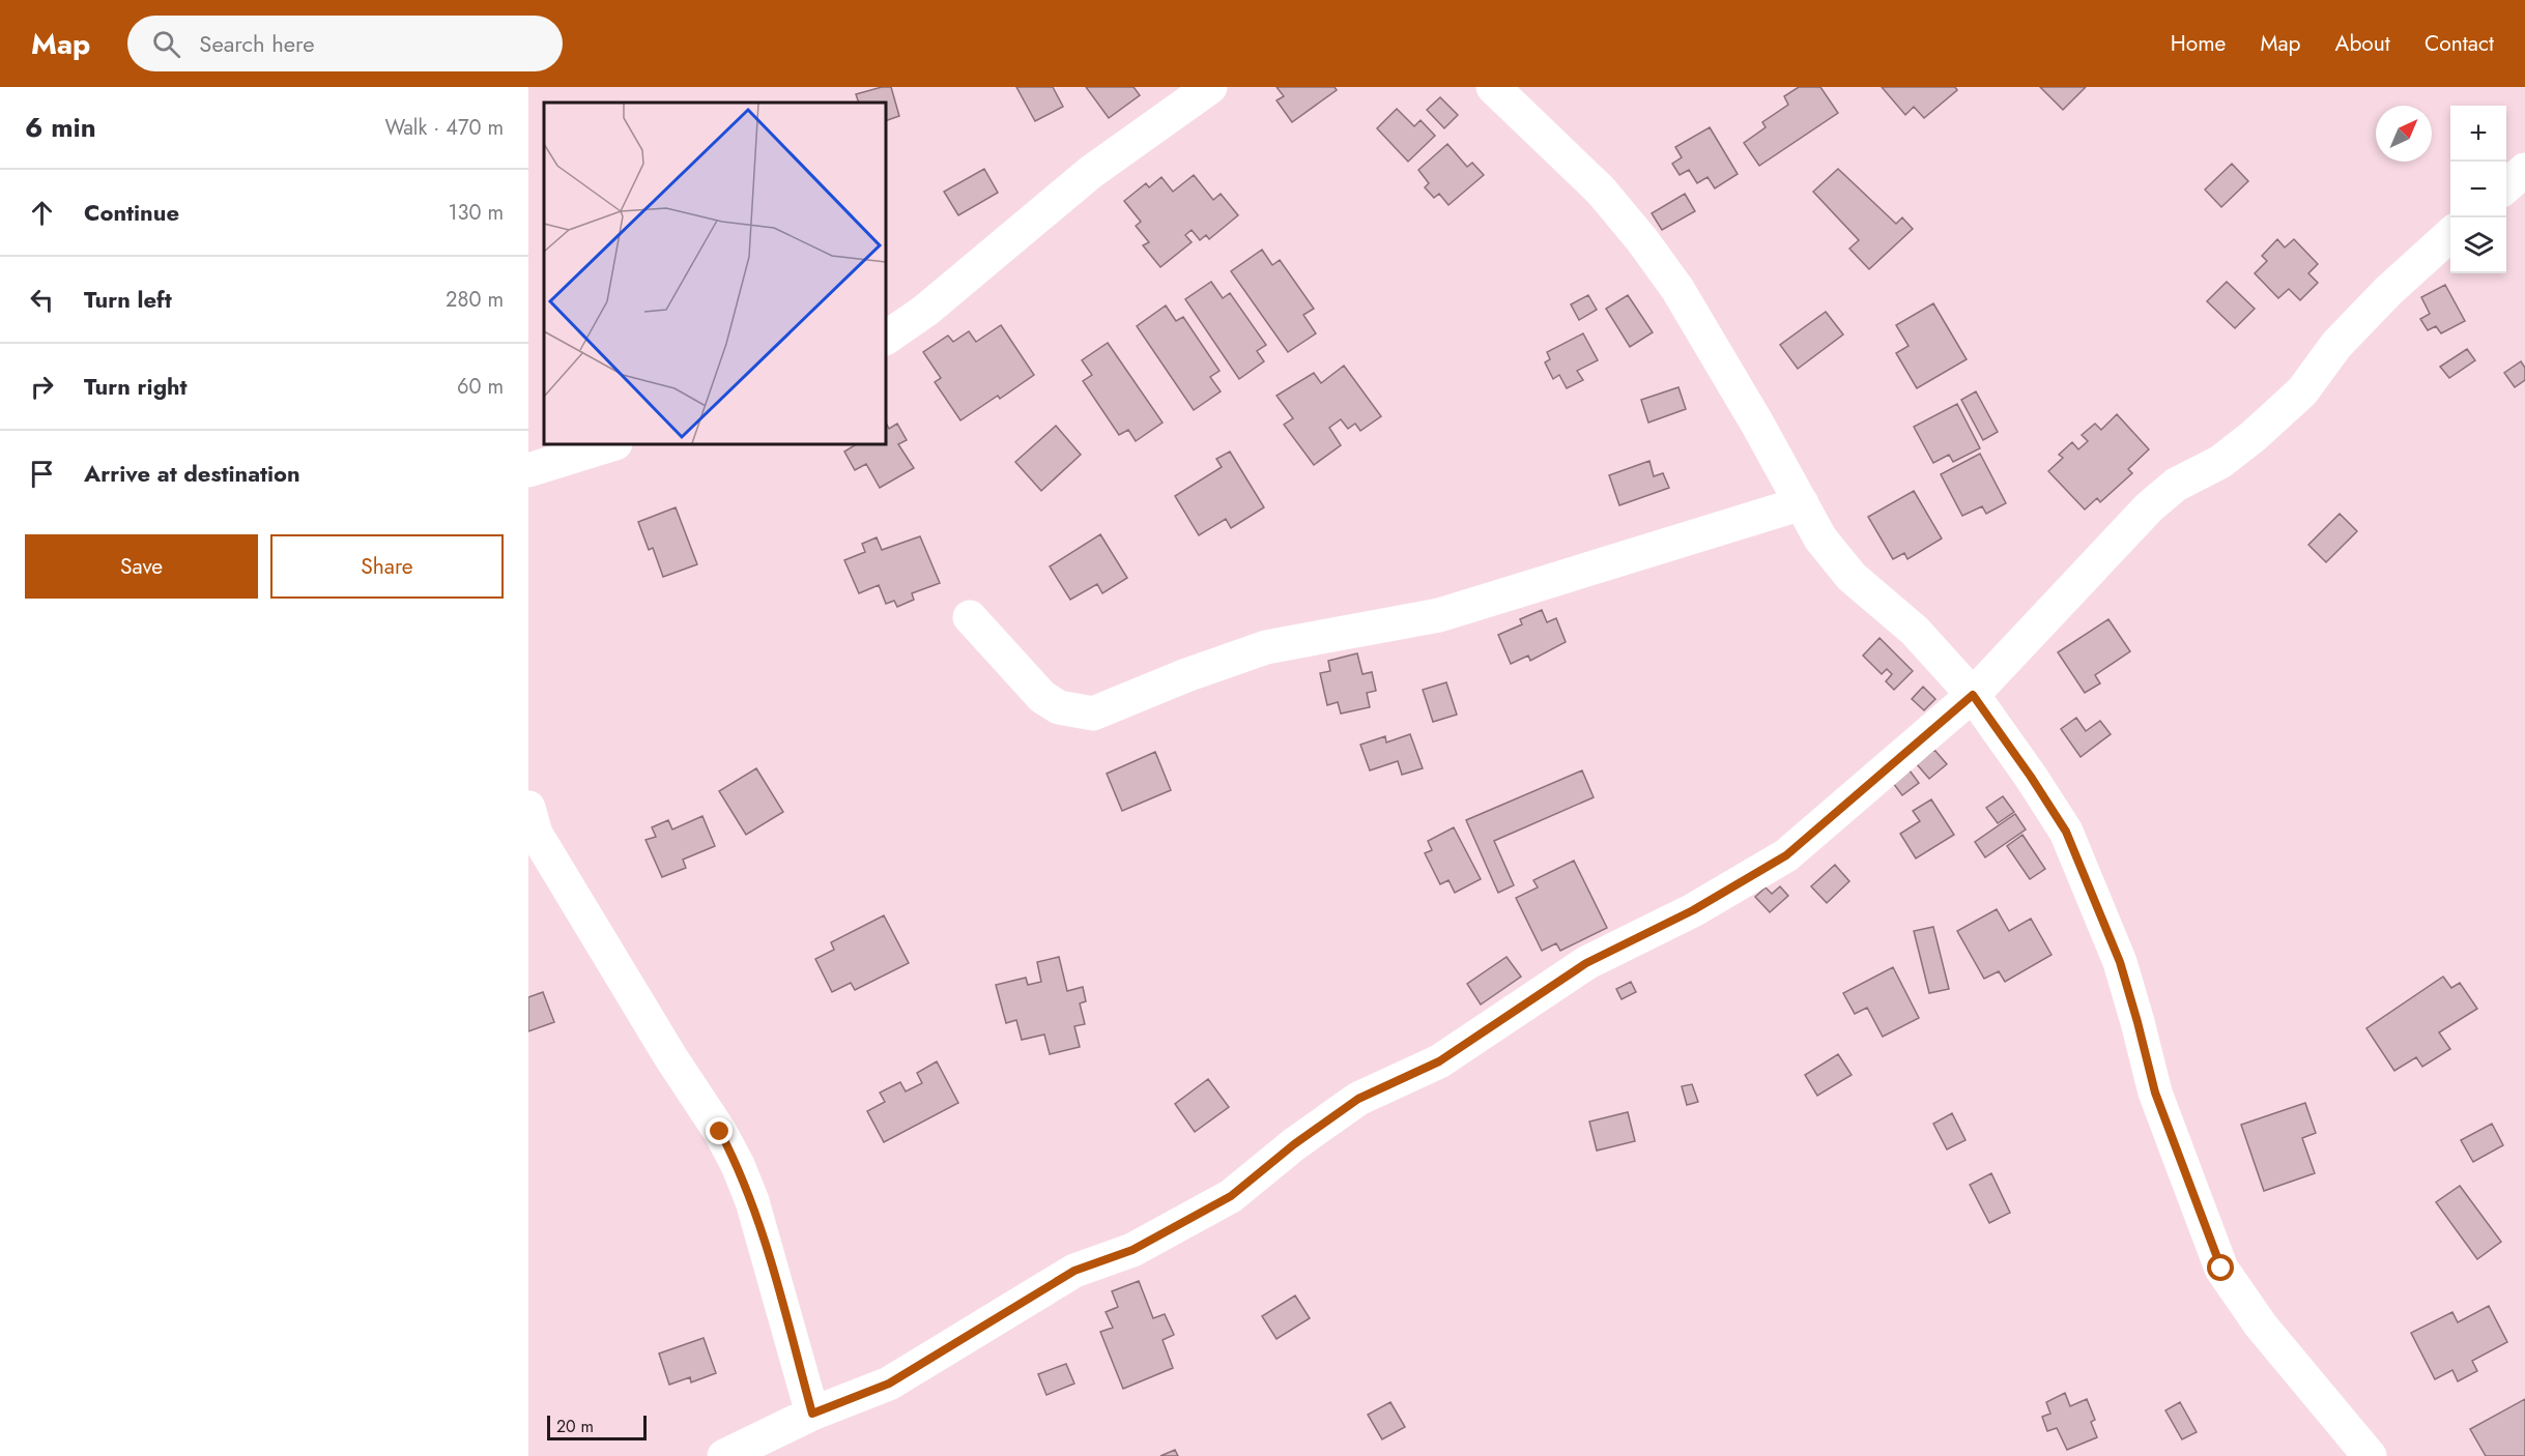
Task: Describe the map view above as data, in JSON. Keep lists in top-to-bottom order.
{
  "scale_bar": "20 m",
  "north": "top right",
  "page": {
    "header": "Map",
    "search": "Search here",
    "nav": [
      "Home",
      "Map",
      "About",
      "Contact"
    ],
    "heading": ["6 min", "Walk · 470 m"],
    "map_buttons": ["+", "−"],
    "list": [
      ["Continue", "130 m"],
      ["Turn left", "280 m"],
      ["Turn right", "60 m"],
      "Arrive at destination"
    ],
    "buttons": ["Save", "Share"],
    "scale": "20 m"
  }
}
